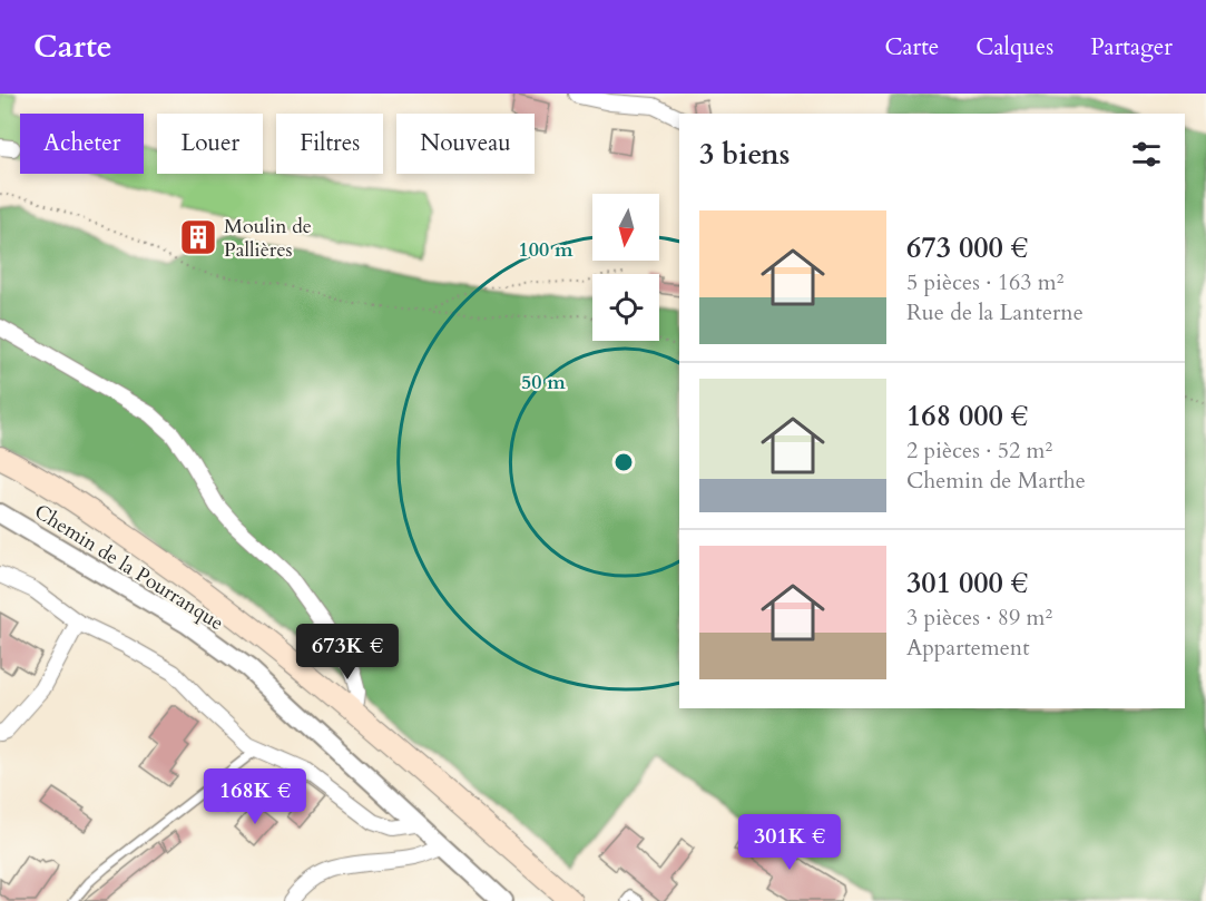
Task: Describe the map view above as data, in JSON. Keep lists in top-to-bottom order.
{
  "streets": {
    "street": ["Chemin de la Pourranque"]
  },
  "places": {
    "building": ["Moulin de Pallières"]
  },
  "north": "bottom",
  "page": {
    "header": "Carte",
    "nav": ["Carte", "Calques", "Partager"],
    "chip": [
      "Acheter",
      "Louer",
      "Filtres",
      "Nouveau"
    ],
    "heading": "3 biens",
    "list": [
      {
        "name": "673 000 €",
        "note": "5 pièces · 163 m² · Rue de la Lanterne"
      },
      {
        "name": "168 000 €",
        "note": "2 pièces · 52 m² · Chemin de Marthe"
      },
      {
        "name": "301 000 €",
        "note": "3 pièces · 89 m² · Appartement"
      }
    ],
    "price": ["673K €", "168K €", "301K €"]
  },
  "rings": ["100 m", "50 m"]
}
